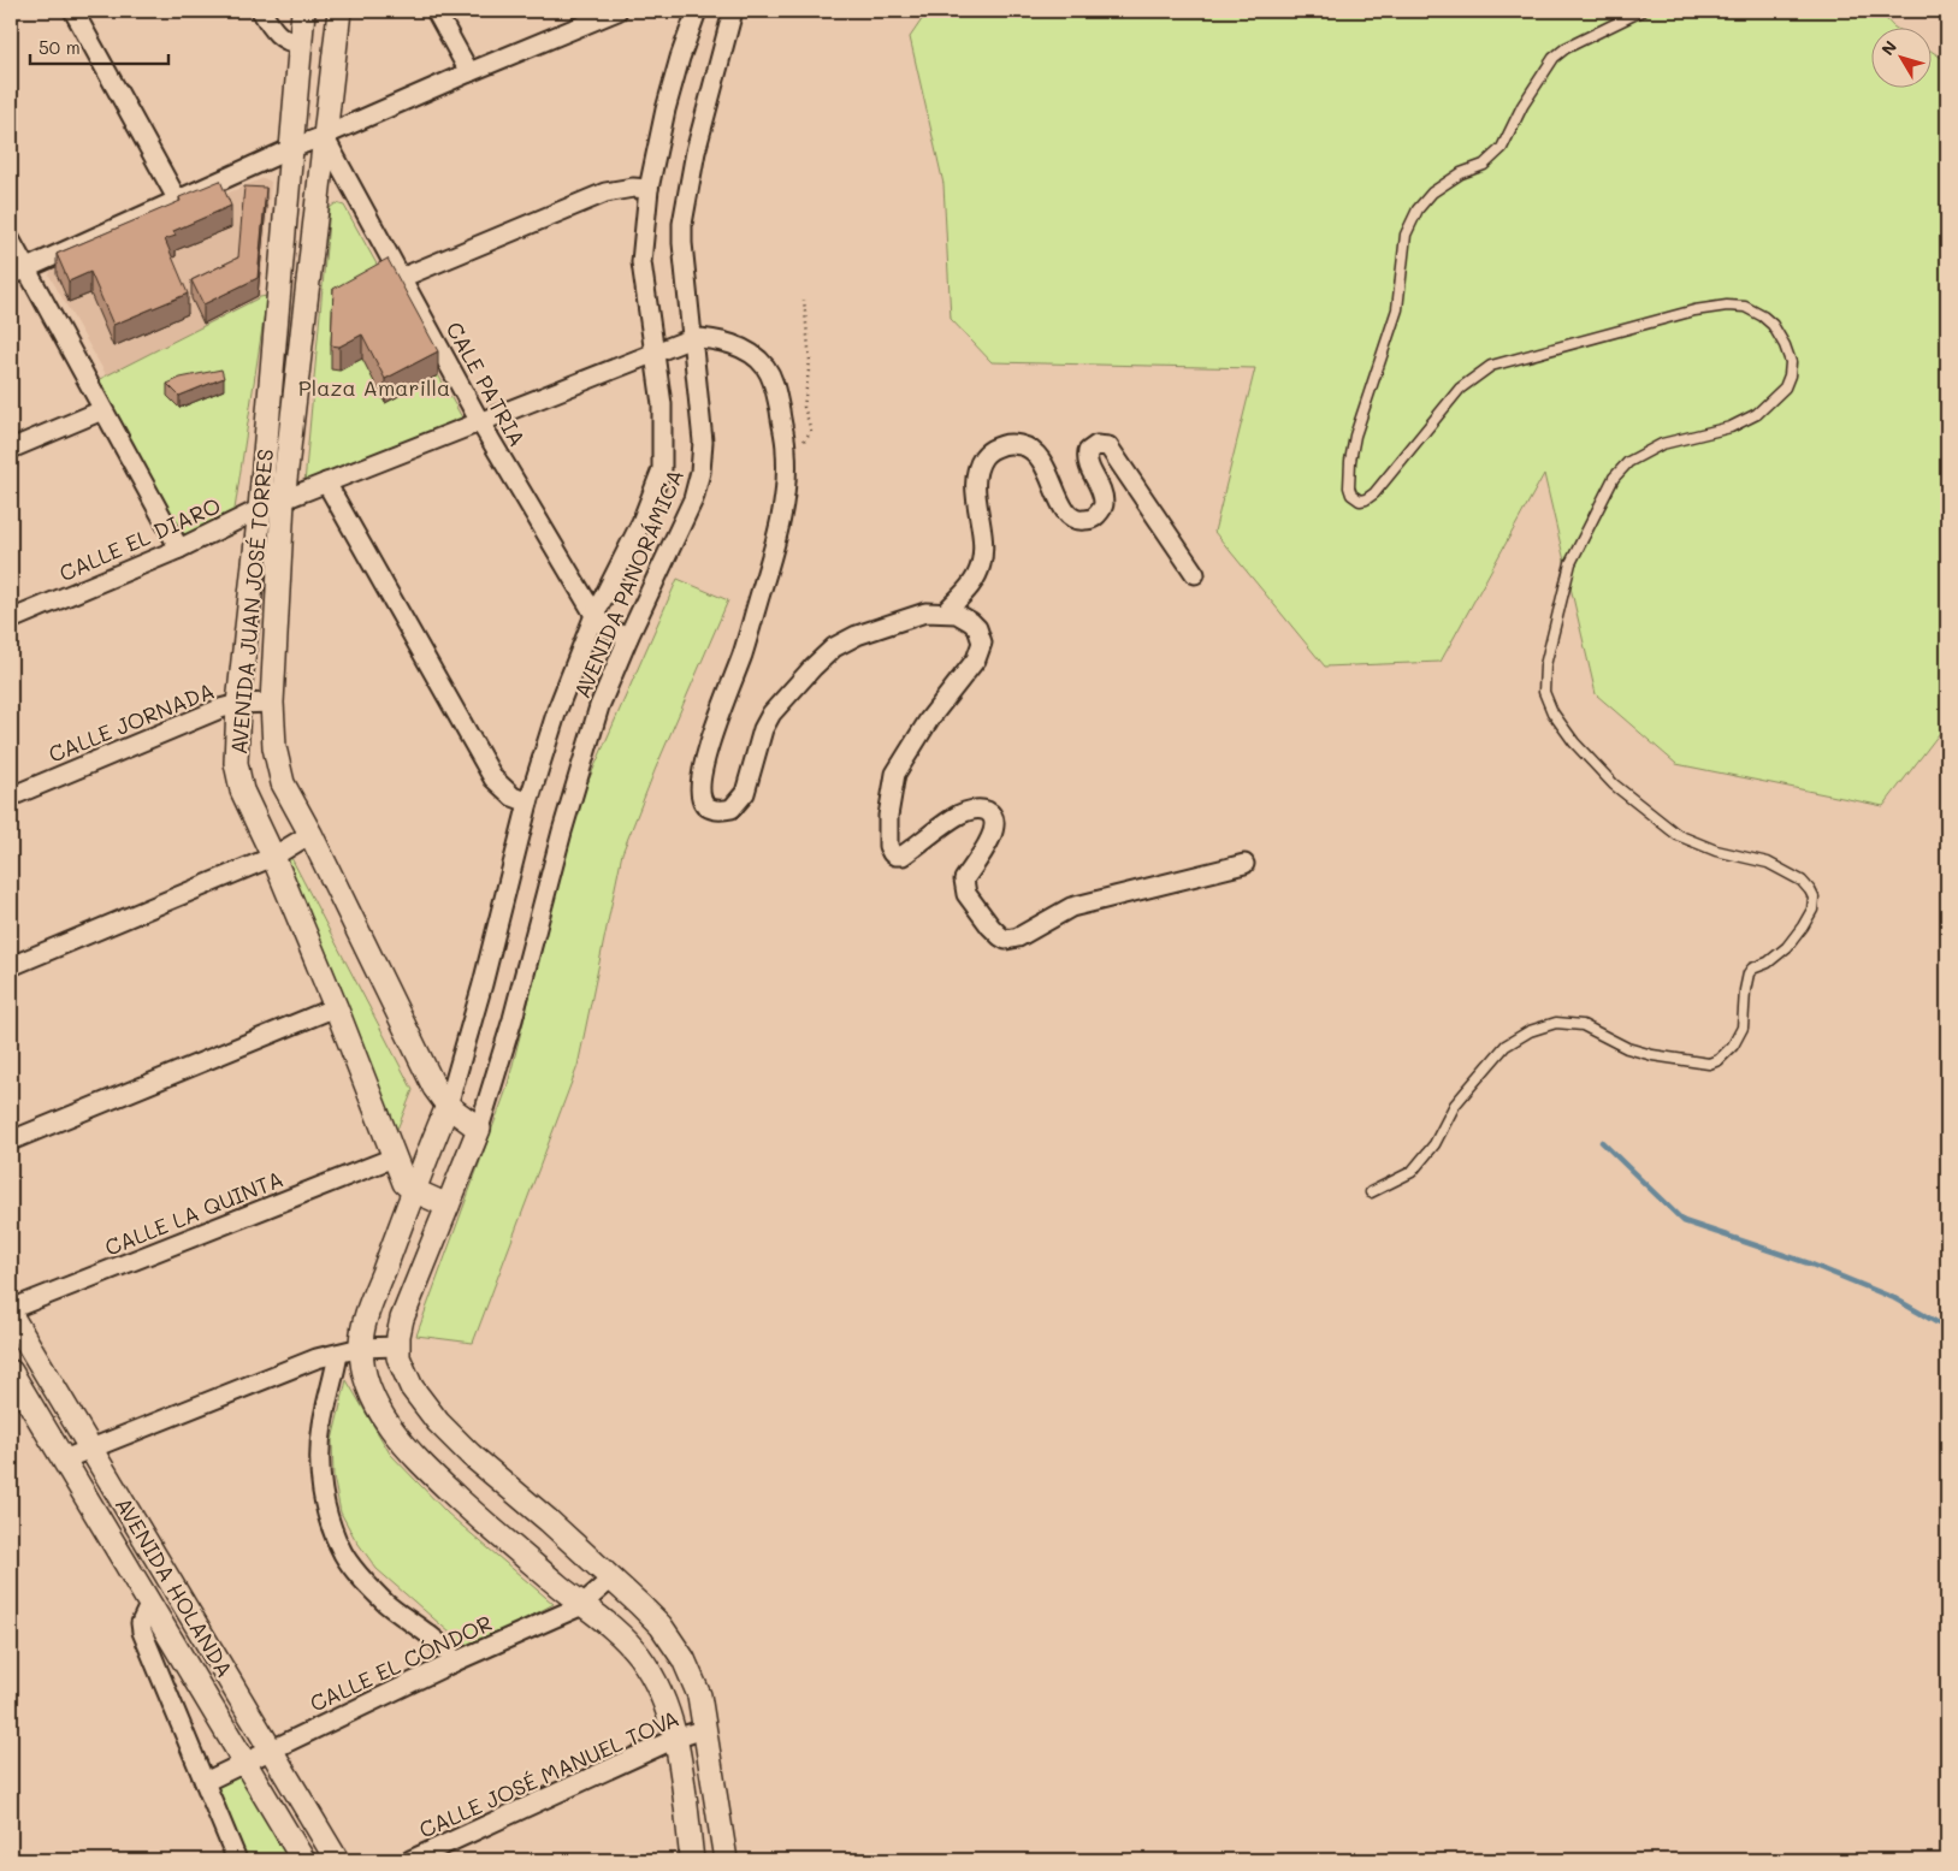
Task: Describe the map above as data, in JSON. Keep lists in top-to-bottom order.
{
  "streets": {
    "street": [
      "CALE PATRIA",
      "CALLE EL DIARO",
      "AVENIDA PANORÁMICA",
      "AVENIDA JUAN JOSÉ TORRES",
      "CALLE JORNADA",
      "CALLE LA QUINTA",
      "AVENIDA HOLANDA",
      "CALLE EL CÓNDOR",
      "CALLE JOSÉ MANUEL TOVA"
    ]
  },
  "crossings": [
    ["CALE PATRIA", "CALLE EL DIARO"],
    ["CALE PATRIA", "AVENIDA PANORÁMICA"],
    ["CALE PATRIA", "AVENIDA JUAN JOSÉ TORRES"],
    ["CALLE EL DIARO", "AVENIDA PANORÁMICA"],
    ["CALLE EL DIARO", "AVENIDA JUAN JOSÉ TORRES"],
    ["AVENIDA PANORÁMICA", "AVENIDA JUAN JOSÉ TORRES"],
    ["AVENIDA JUAN JOSÉ TORRES", "CALLE JORNADA"],
    ["AVENIDA JUAN JOSÉ TORRES", "CALLE LA QUINTA"],
    ["AVENIDA HOLANDA", "CALLE EL CÓNDOR"]
  ],
  "parks": ["Plaza Amarilla"],
  "scale_bar": "50 m",
  "north": "top left"
}
